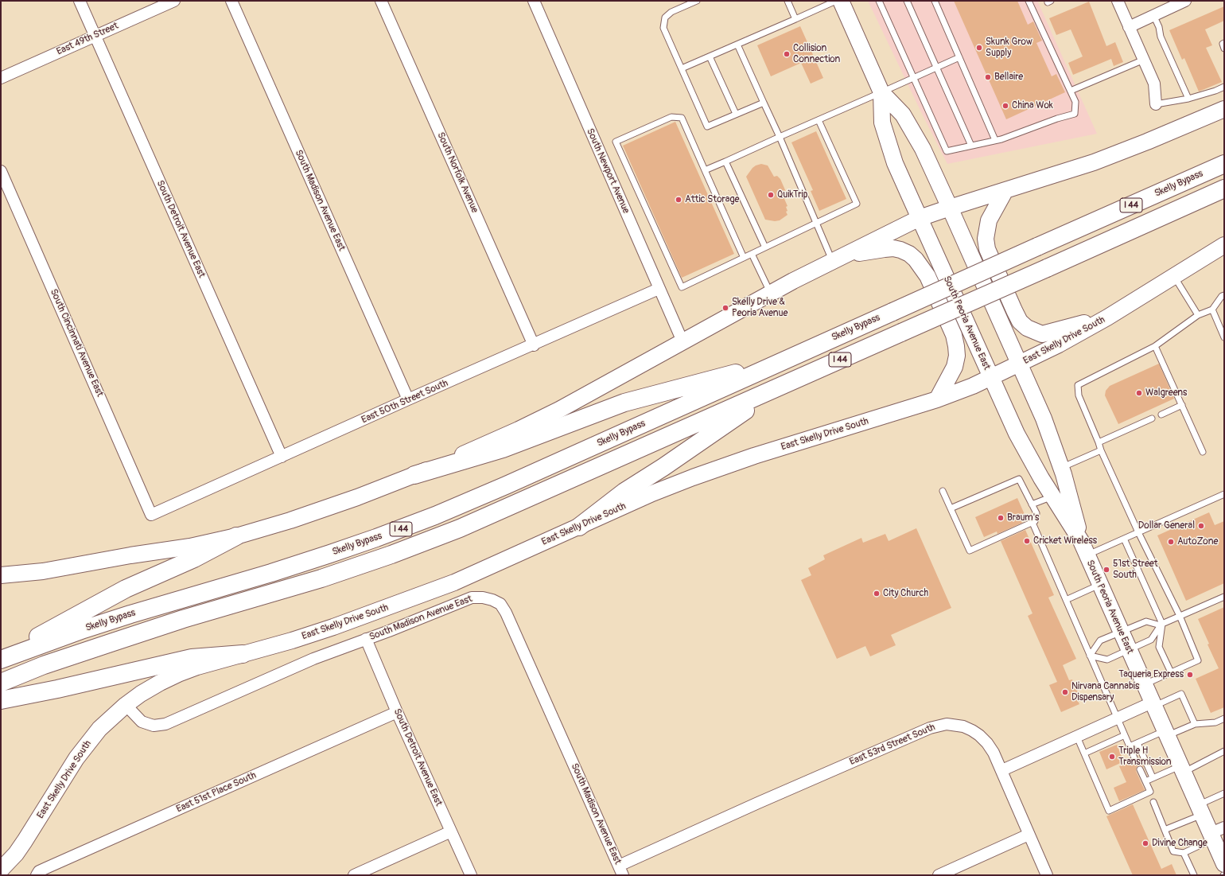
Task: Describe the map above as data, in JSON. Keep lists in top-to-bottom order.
{
  "streets": {
    "highway": ["Skelly Bypass", "I 44"],
    "main road": ["South Peoria Avenue East", "East Skelly Drive South"],
    "street": [
      "East 49th Street",
      "South Newport Avenue",
      "South Norfolk Avenue",
      "South Madison Avenue East",
      "South Detroit Avenue East",
      "South Cincinnati Avenue East",
      "East 50th Street South",
      "East 53rd Street South",
      "East 51st Place South"
    ]
  },
  "crossings": [
    ["East 49th Street", "South Detroit Avenue East"],
    ["South Newport Avenue", "East 50th Street South"],
    ["South Norfolk Avenue", "East 50th Street South"],
    ["South Madison Avenue East", "South Detroit Avenue East"],
    ["South Madison Avenue East", "East Skelly Drive South"],
    ["South Madison Avenue East", "East 50th Street South"],
    ["South Madison Avenue East", "East 53rd Street South"],
    ["South Detroit Avenue East", "East 50th Street South"],
    ["South Detroit Avenue East", "East 51st Place South"],
    ["South Peoria Avenue East", "East Skelly Drive South"],
    ["South Cincinnati Avenue East", "East 50th Street South"]
  ],
  "places": [
    "Skunk Grow Supply",
    "Collision Connection",
    "Bellaire",
    "China Wok",
    "QuikTrip",
    "Attic Storage",
    "Skelly Drive & Peoria Avenue",
    "Walgreens",
    "Braum's",
    "Dollar General",
    "Cricket Wireless",
    "AutoZone",
    "51st Street South",
    "City Church",
    "Taqueria Express",
    "Nirvana Cannabis Dispensary",
    "Triple H Transmission",
    "Divine Change"
  ]
}
